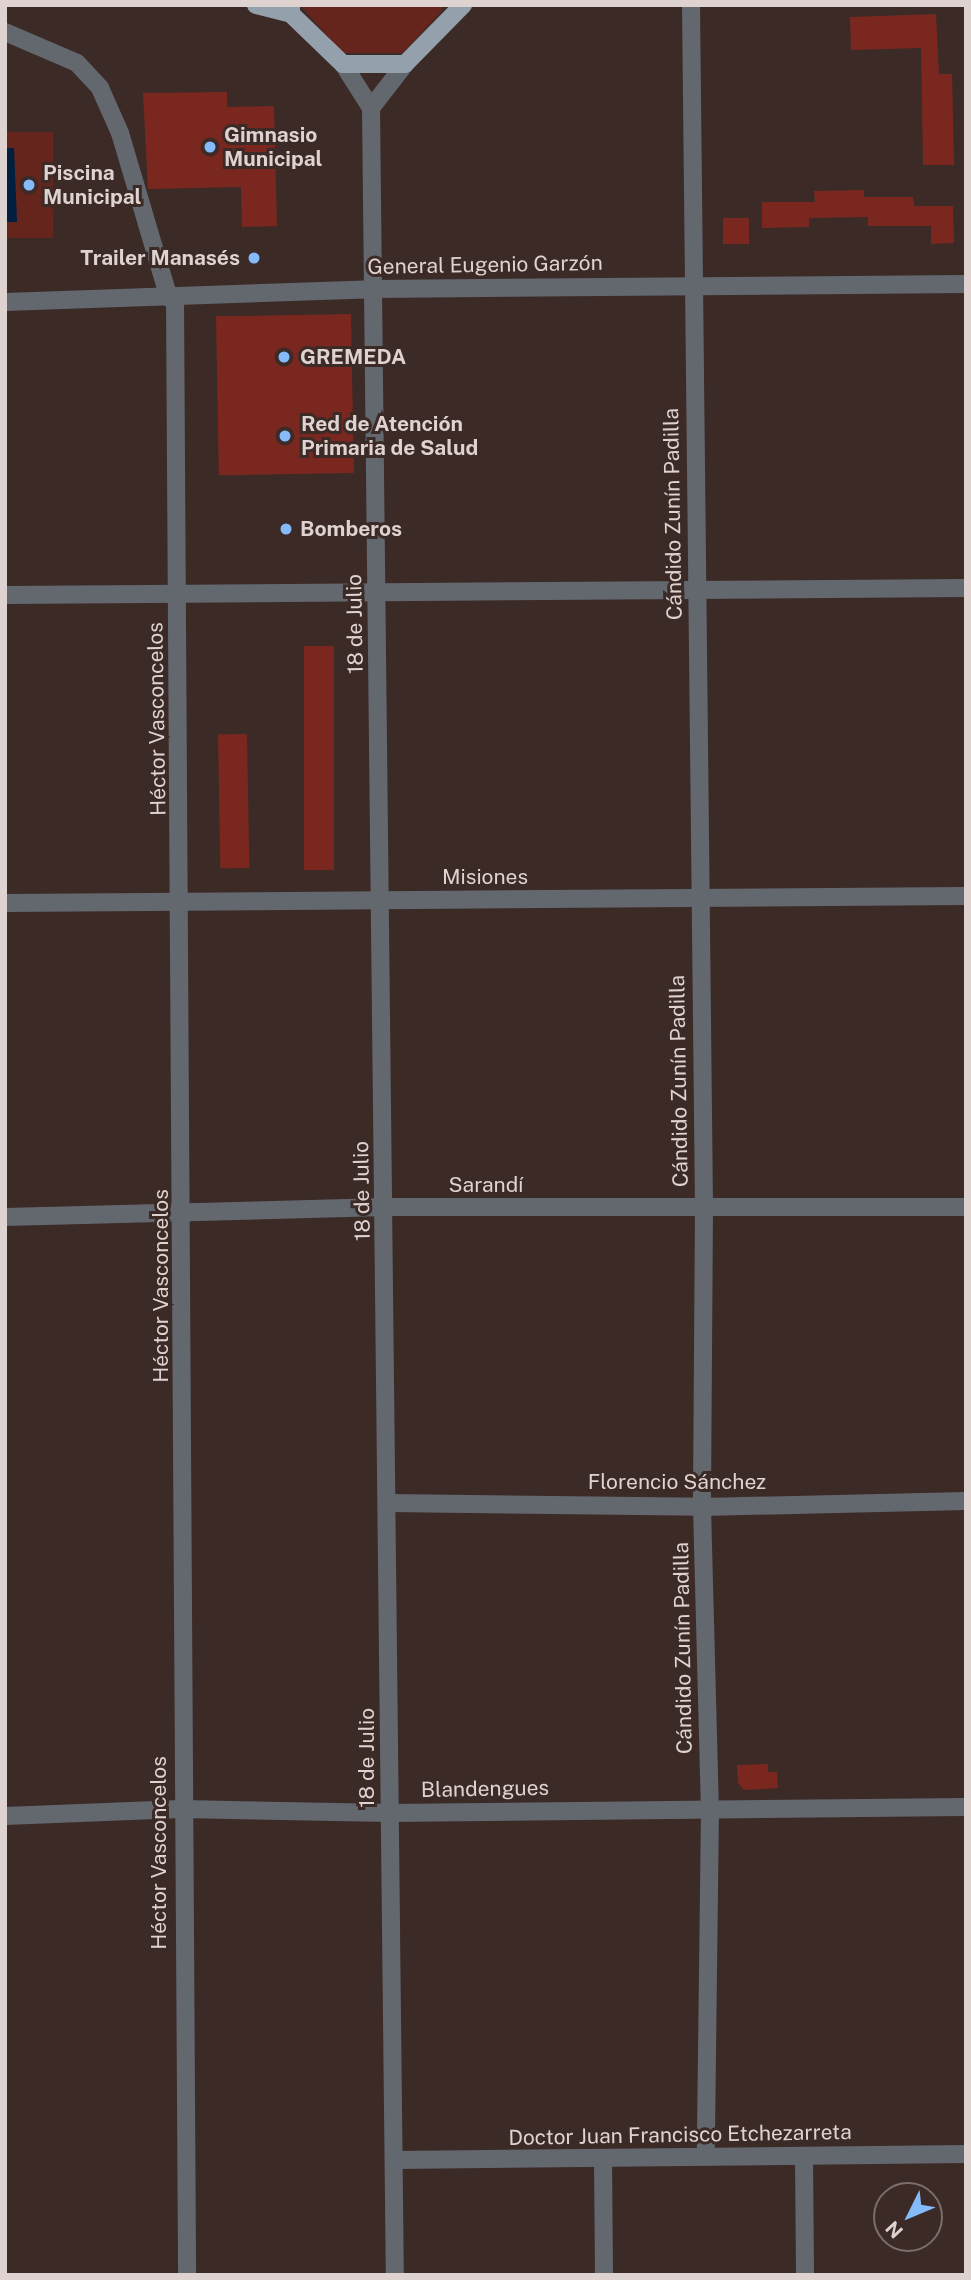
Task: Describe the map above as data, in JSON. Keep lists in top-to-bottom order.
{
  "streets": {
    "street": [
      "General Eugenio Garzón",
      "Cándido Zunín Padilla",
      "18 de Julio",
      "Héctor Vasconcelos",
      "Misiones",
      "Sarandí",
      "Florencio Sánchez",
      "Blandengues",
      "Doctor Juan Francisco Etchezarreta"
    ]
  },
  "crossings": [
    ["General Eugenio Garzón", "Cándido Zunín Padilla"],
    ["General Eugenio Garzón", "18 de Julio"],
    ["General Eugenio Garzón", "Héctor Vasconcelos"],
    ["Cándido Zunín Padilla", "Misiones"],
    ["Cándido Zunín Padilla", "Sarandí"],
    ["Cándido Zunín Padilla", "Florencio Sánchez"],
    ["Cándido Zunín Padilla", "Blandengues"],
    ["Cándido Zunín Padilla", "Doctor Juan Francisco Etchezarreta"],
    ["18 de Julio", "Misiones"],
    ["18 de Julio", "Sarandí"],
    ["18 de Julio", "Florencio Sánchez"],
    ["18 de Julio", "Blandengues"],
    ["18 de Julio", "Doctor Juan Francisco Etchezarreta"],
    ["Héctor Vasconcelos", "Misiones"],
    ["Héctor Vasconcelos", "Sarandí"],
    ["Héctor Vasconcelos", "Blandengues"]
  ],
  "places": [
    "Gimnasio Municipal",
    "Piscina Municipal",
    "Trailer Manasés",
    "GREMEDA",
    "Red de Atención Primaria de Salud",
    "Bomberos"
  ],
  "north": "bottom left"
}
